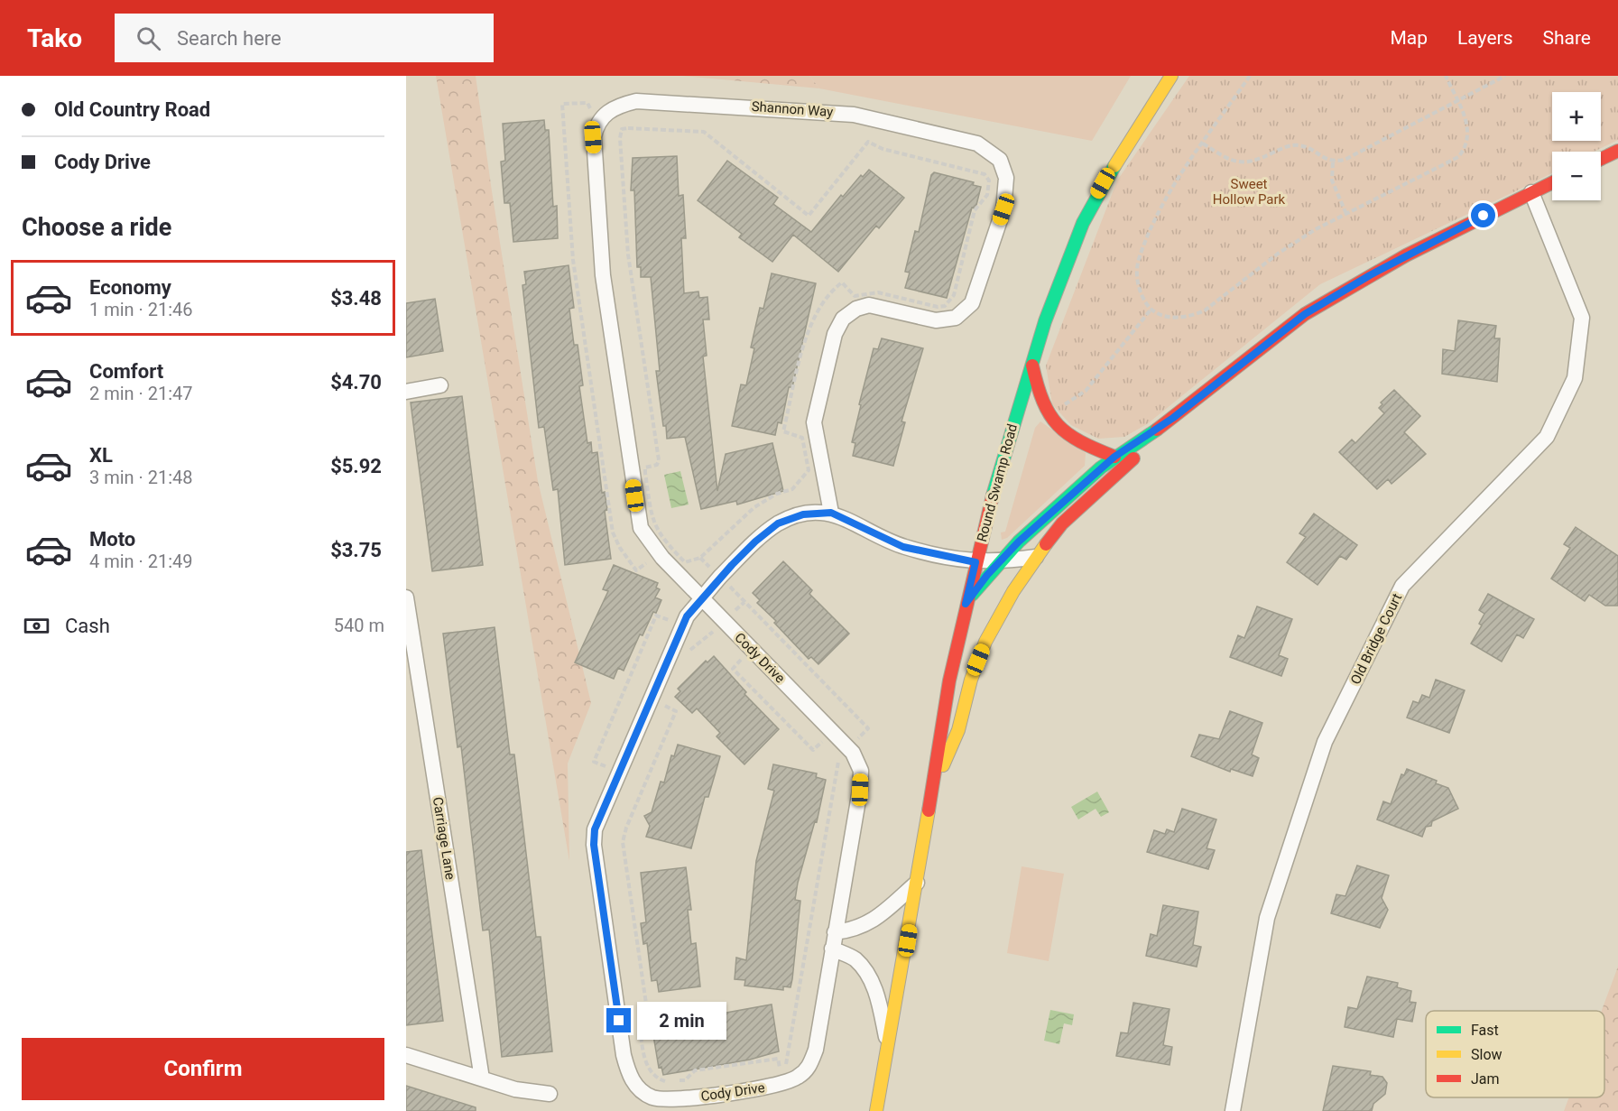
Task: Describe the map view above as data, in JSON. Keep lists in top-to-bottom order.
{
  "streets": {
    "main road": ["Round Swamp Road"],
    "street": [
      "Shannon Way",
      "Old Bridge Court",
      "Cody Drive",
      "Carriage Lane"
    ]
  },
  "crossings": [
    ["Shannon Way", "Cody Drive"],
    ["Round Swamp Road", "Cody Drive"]
  ],
  "parks": ["Sweet Hollow Park"],
  "legend": ["Fast", "Slow", "Jam"],
  "page": {
    "header": "Tako",
    "search": "Search here",
    "nav": ["Map", "Layers", "Share"],
    "banner": ["Old Country Road", "Cody Drive"],
    "map_buttons": ["+", "−"],
    "heading": "Choose a ride",
    "list": [
      {
        "name": "Economy",
        "note": "1 min · 21:46",
        "value": "$3.48"
      },
      {
        "name": "Comfort",
        "note": "2 min · 21:47",
        "value": "$4.70"
      },
      {
        "name": "XL",
        "note": "3 min · 21:48",
        "value": "$5.92"
      },
      {
        "name": "Moto",
        "note": "4 min · 21:49",
        "value": "$3.75"
      }
    ],
    "pay": ["Cash", "540 m"],
    "bubble": "2 min",
    "buttons": "Confirm"
  }
}
